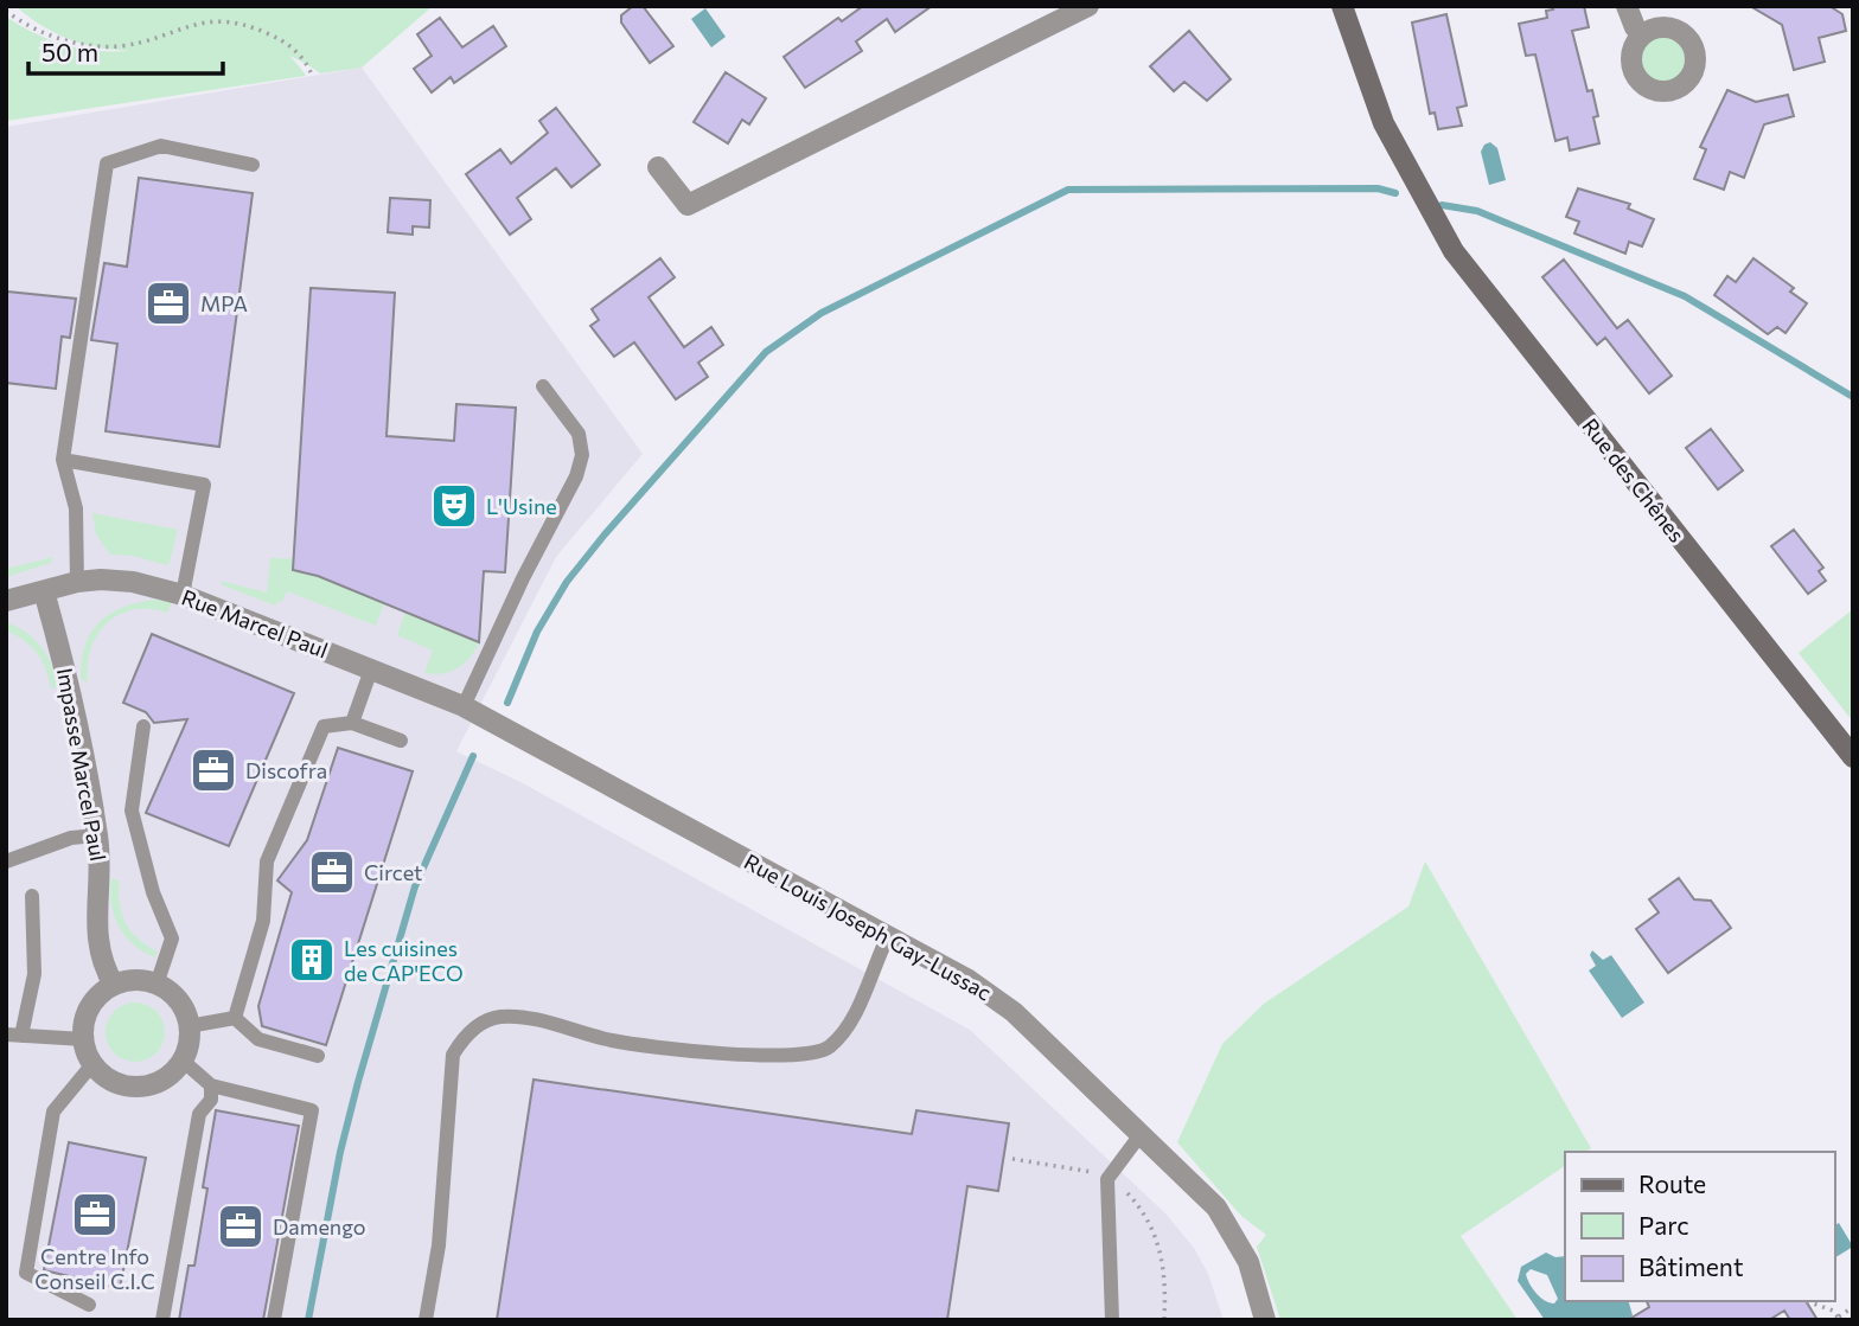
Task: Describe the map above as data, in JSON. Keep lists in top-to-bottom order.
{
  "streets": {
    "street": [
      "Rue des Chênes",
      "Rue Marcel Paul",
      "Impasse Marcel Paul",
      "Rue Louis Joseph Gay-Lussac"
    ]
  },
  "crossings": [
    ["Rue Marcel Paul", "Impasse Marcel Paul"],
    ["Rue Marcel Paul", "Rue Louis Joseph Gay-Lussac"]
  ],
  "places": {
    "office": [
      "MPA",
      "Discofra",
      "Circet",
      "Centre Info Conseil C.I.C",
      "Damengo"
    ],
    "theatre": ["L'Usine"],
    "building": ["Les cuisines de CAP'ECO"]
  },
  "legend": ["Route", "Parc", "Bâtiment"],
  "scale_bar": "50 m"
}
